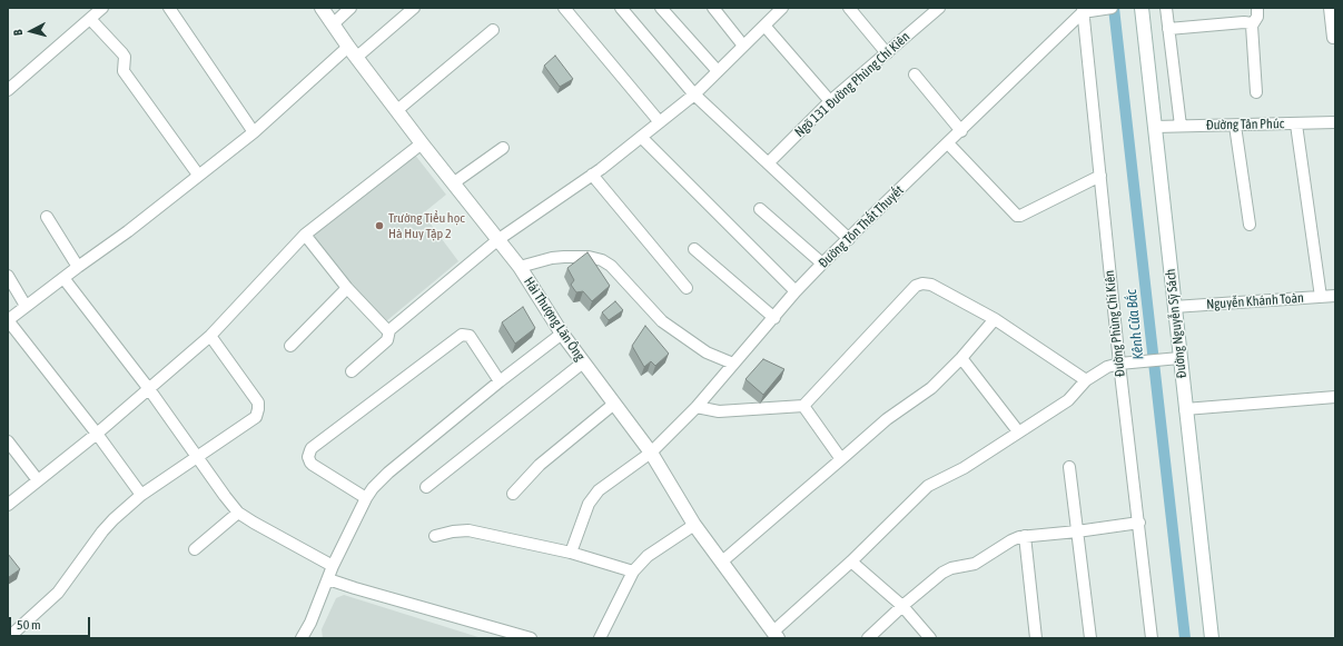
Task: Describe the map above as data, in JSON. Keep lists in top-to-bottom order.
{
  "streets": {
    "street": [
      "Ngõ 131 Đường Phùng Chí Kiên",
      "Đường Tân Phúc",
      "Đường Tôn Thất Thuyết",
      "Nguyễn Khánh Toàn",
      "Hải Thượng Lãn Ông",
      "Đường Phùng Chí Kiên",
      "Đường Nguyễn Sỹ Sách"
    ]
  },
  "crossings": [
    ["Đường Tân Phúc", "Đường Nguyễn Sỹ Sách"],
    ["Đường Tôn Thất Thuyết", "Hải Thượng Lãn Ông"],
    ["Đường Tôn Thất Thuyết", "Đường Phùng Chí Kiên"],
    ["Nguyễn Khánh Toàn", "Đường Nguyễn Sỹ Sách"]
  ],
  "water": ["Kênh Cửa Bắc"],
  "places": ["Trường Tiểu học Hà Huy Tập 2"],
  "scale_bar": "50 m",
  "north": "left"
}
